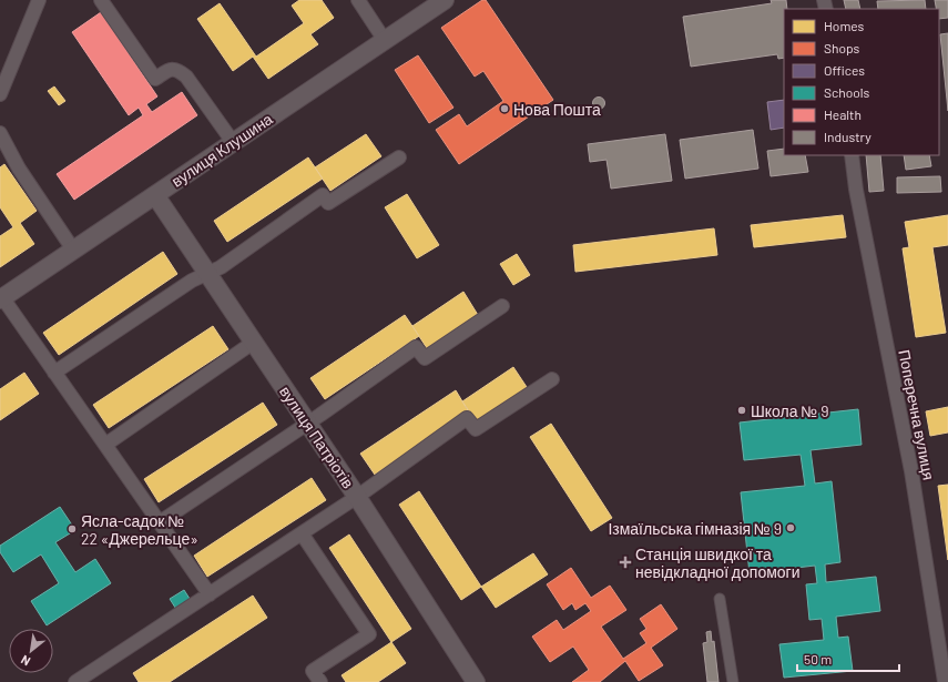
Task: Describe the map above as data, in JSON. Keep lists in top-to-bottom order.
{
  "streets": {
    "street": ["вулиця Клушина", "Поперечна вулиця", "вулиця Патріотів"]
  },
  "crossings": [
    ["вулиця Клушина", "вулиця Патріотів"]
  ],
  "places": {
    "other": [
      "Нова Пошта",
      "Школа № 9",
      "Ізмаїльська гімназія № 9",
      "Ясла-садок № 22 «Джерельце»"
    ],
    "health": ["Станція швидкої та невідкладної допомоги"]
  },
  "legend": [
    "Homes",
    "Shops",
    "Offices",
    "Schools",
    "Health",
    "Industry"
  ],
  "scale_bar": "50 m",
  "north": "bottom left"
}
